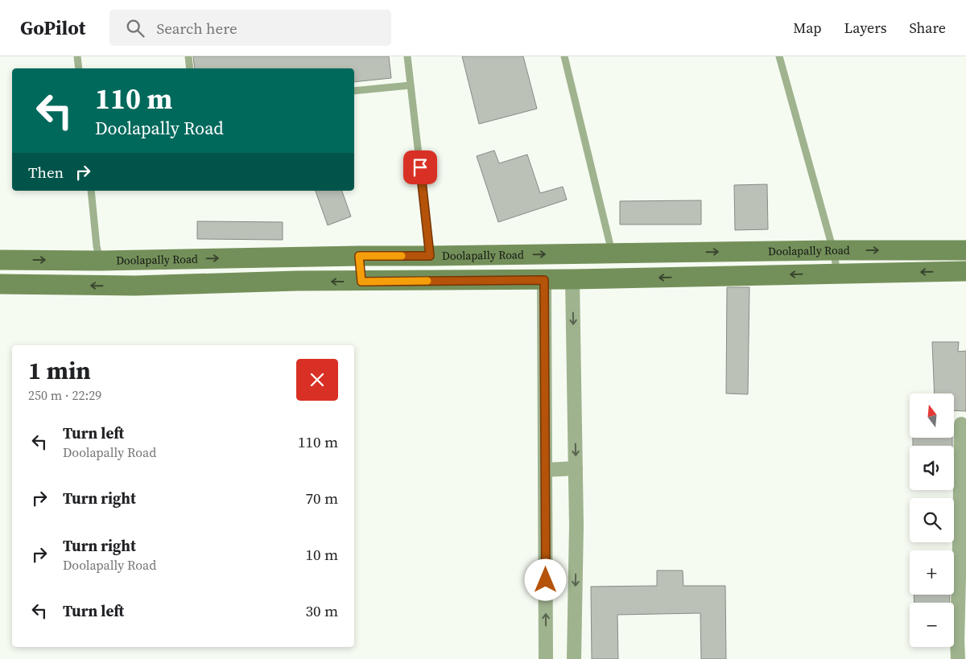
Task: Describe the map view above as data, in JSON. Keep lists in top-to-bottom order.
{
  "streets": {
    "main road": ["Doolapally Road"]
  },
  "north": "top",
  "page": {
    "header": "GoPilot",
    "search": "Search here",
    "nav": ["Map", "Layers", "Share"],
    "turn": ["110 m", "Doolapally Road"],
    "then": "Then",
    "heading": ["1 min", "250 m · 22:29"],
    "map_buttons": ["+", "−"],
    "list": [
      {
        "name": "Turn left",
        "note": "Doolapally Road",
        "value": "110 m"
      },
      {
        "name": "Turn right",
        "value": "70 m"
      },
      {
        "name": "Turn right",
        "note": "Doolapally Road",
        "value": "10 m"
      },
      {
        "name": "Turn left",
        "value": "30 m"
      }
    ]
  }
}
